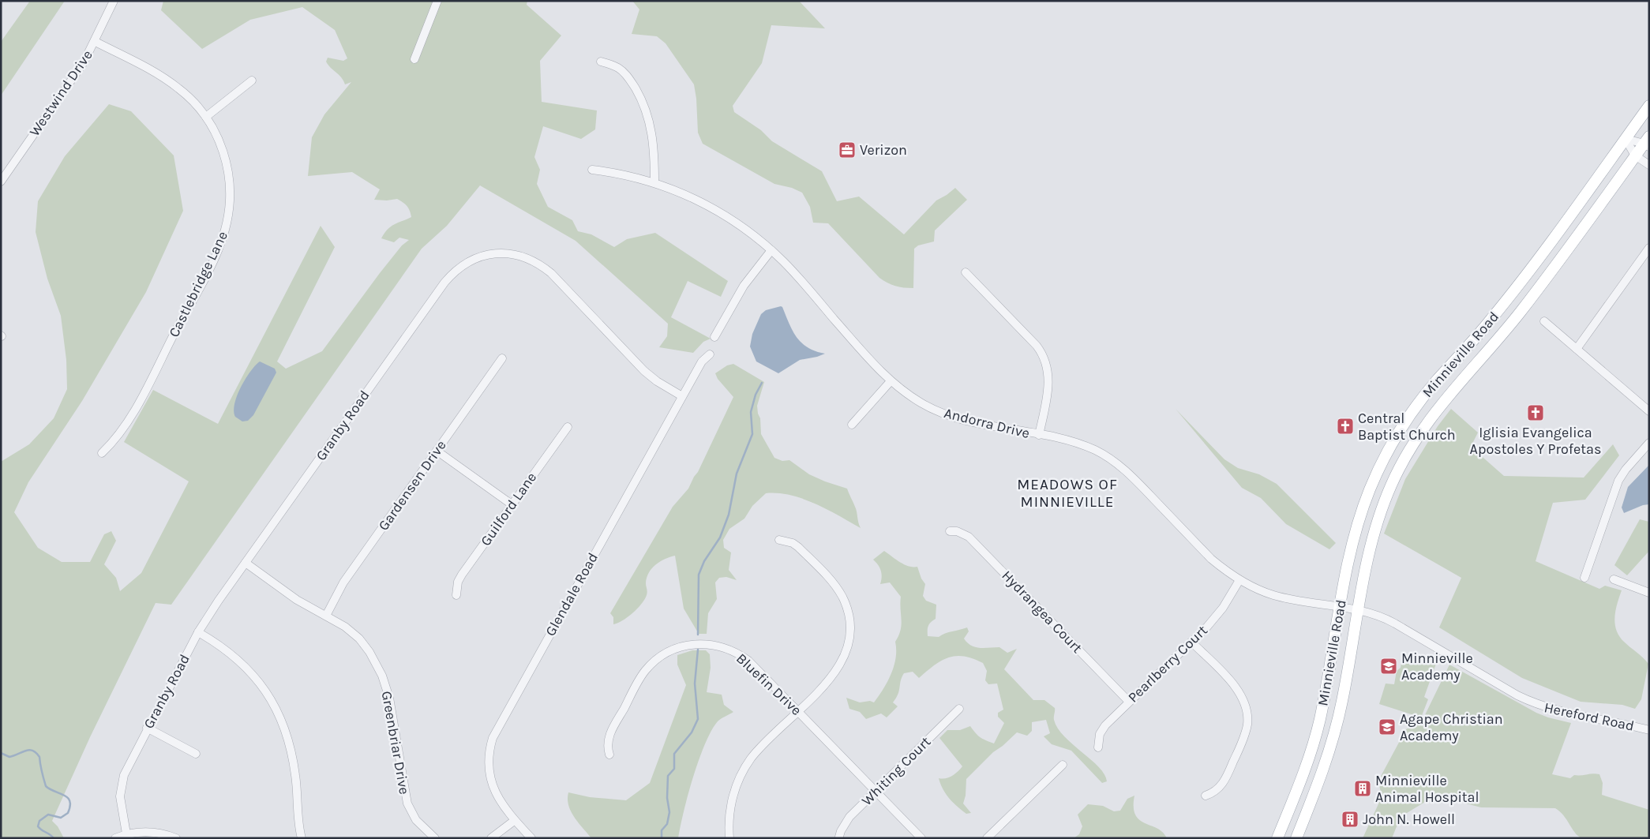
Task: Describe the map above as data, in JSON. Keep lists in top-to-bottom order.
{
  "streets": {
    "main road": ["Minnieville Road"],
    "street": [
      "Westwind Drive",
      "Castlebridge Lane",
      "Andorra Drive",
      "Granby Road",
      "Gardensen Drive",
      "Guilford Lane",
      "Glendale Road",
      "Hydrangea Court",
      "Pearlberry Court",
      "Bluefin Drive",
      "Hereford Road",
      "Greenbriar Drive",
      "Whiting Court"
    ]
  },
  "crossings": [
    ["Westwind Drive", "Castlebridge Lane"],
    ["Minnieville Road", "Andorra Drive"],
    ["Minnieville Road", "Hereford Road"],
    ["Andorra Drive", "Pearlberry Court"],
    ["Andorra Drive", "Hereford Road"],
    ["Granby Road", "Glendale Road"],
    ["Granby Road", "Greenbriar Drive"],
    ["Gardensen Drive", "Greenbriar Drive"],
    ["Hydrangea Court", "Pearlberry Court"],
    ["Bluefin Drive", "Whiting Court"]
  ],
  "districts": ["MEADOWS OF MINNIEVILLE"],
  "places": {
    "office": ["Verizon"],
    "church": ["Iglisia Evangelica Apostoles Y Profetas", "Central Baptist Church"],
    "school or university": ["Minnieville Academy", "Agape Christian Academy"],
    "building": ["Minnieville Animal Hospital", "John N. Howell"]
  }
}
